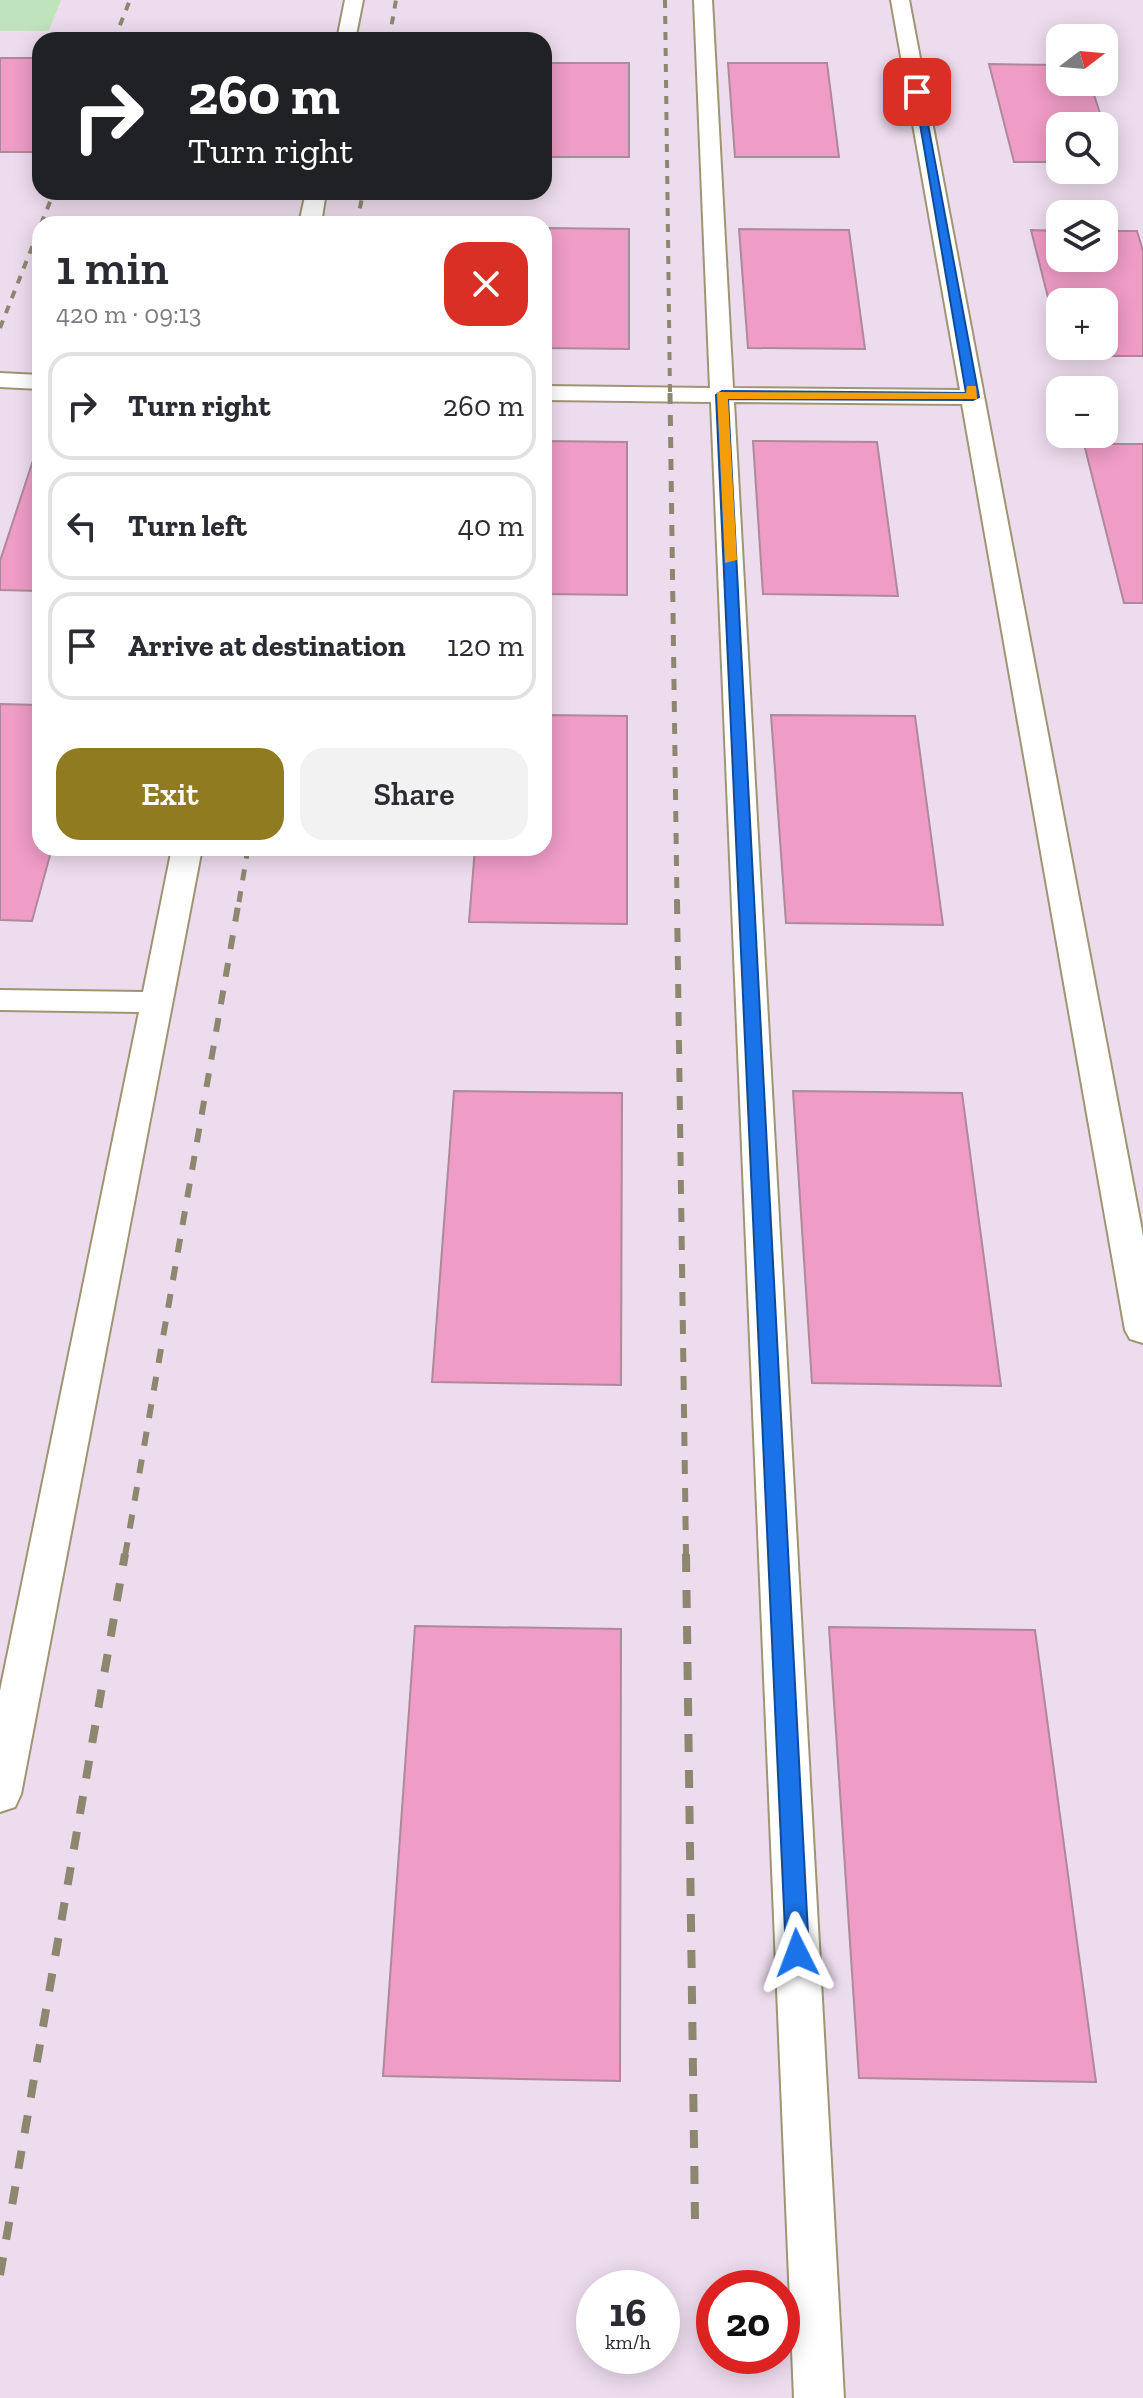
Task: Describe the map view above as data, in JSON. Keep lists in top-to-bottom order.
{
  "north": "right",
  "page": {
    "map_buttons": ["+", "−"],
    "turn": ["260 m", "Turn right"],
    "heading": ["1 min", "420 m · 09:13"],
    "list": [
      {
        "name": "Turn right",
        "value": "260 m"
      },
      {
        "name": "Turn left",
        "value": "40 m"
      },
      {
        "name": "Arrive at destination",
        "value": "120 m"
      }
    ],
    "buttons": ["Exit", "Share"],
    "speed": "16 km/h",
    "limit": "20"
  }
}
